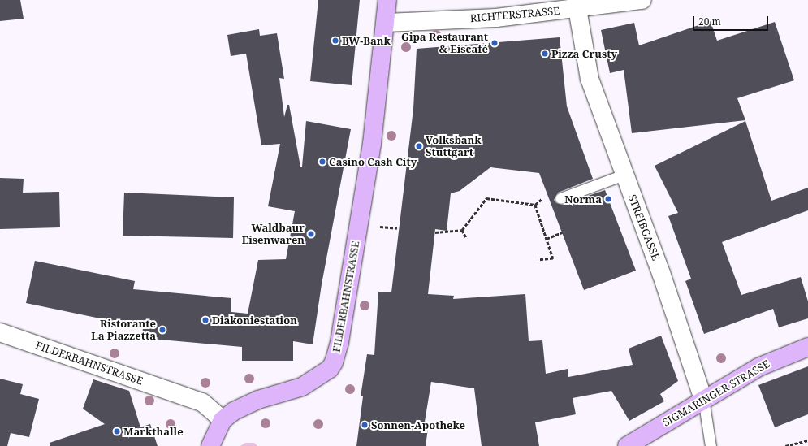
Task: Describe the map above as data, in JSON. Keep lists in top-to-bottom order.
{
  "streets": {
    "main road": ["FILDERBAHNSTRASSE", "SIGMARINGER STRASSE"],
    "street": ["RICHTERSTRASSE", "STREIBGASSE"]
  },
  "crossings": [
    ["RICHTERSTRASSE", "STREIBGASSE"],
    ["RICHTERSTRASSE", "FILDERBAHNSTRASSE"],
    ["STREIBGASSE", "SIGMARINGER STRASSE"]
  ],
  "places": [
    "BW-Bank",
    "Gipa Restaurant & Eiscafé",
    "Pizza Crusty",
    "Volksbank Stuttgart",
    "Casino Cash City",
    "Norma",
    "Waldbaur Eisenwaren",
    "Diakoniestation",
    "Ristorante La Piazzetta",
    "Sonnen-Apotheke",
    "Markthalle"
  ],
  "scale_bar": "20 m"
}
